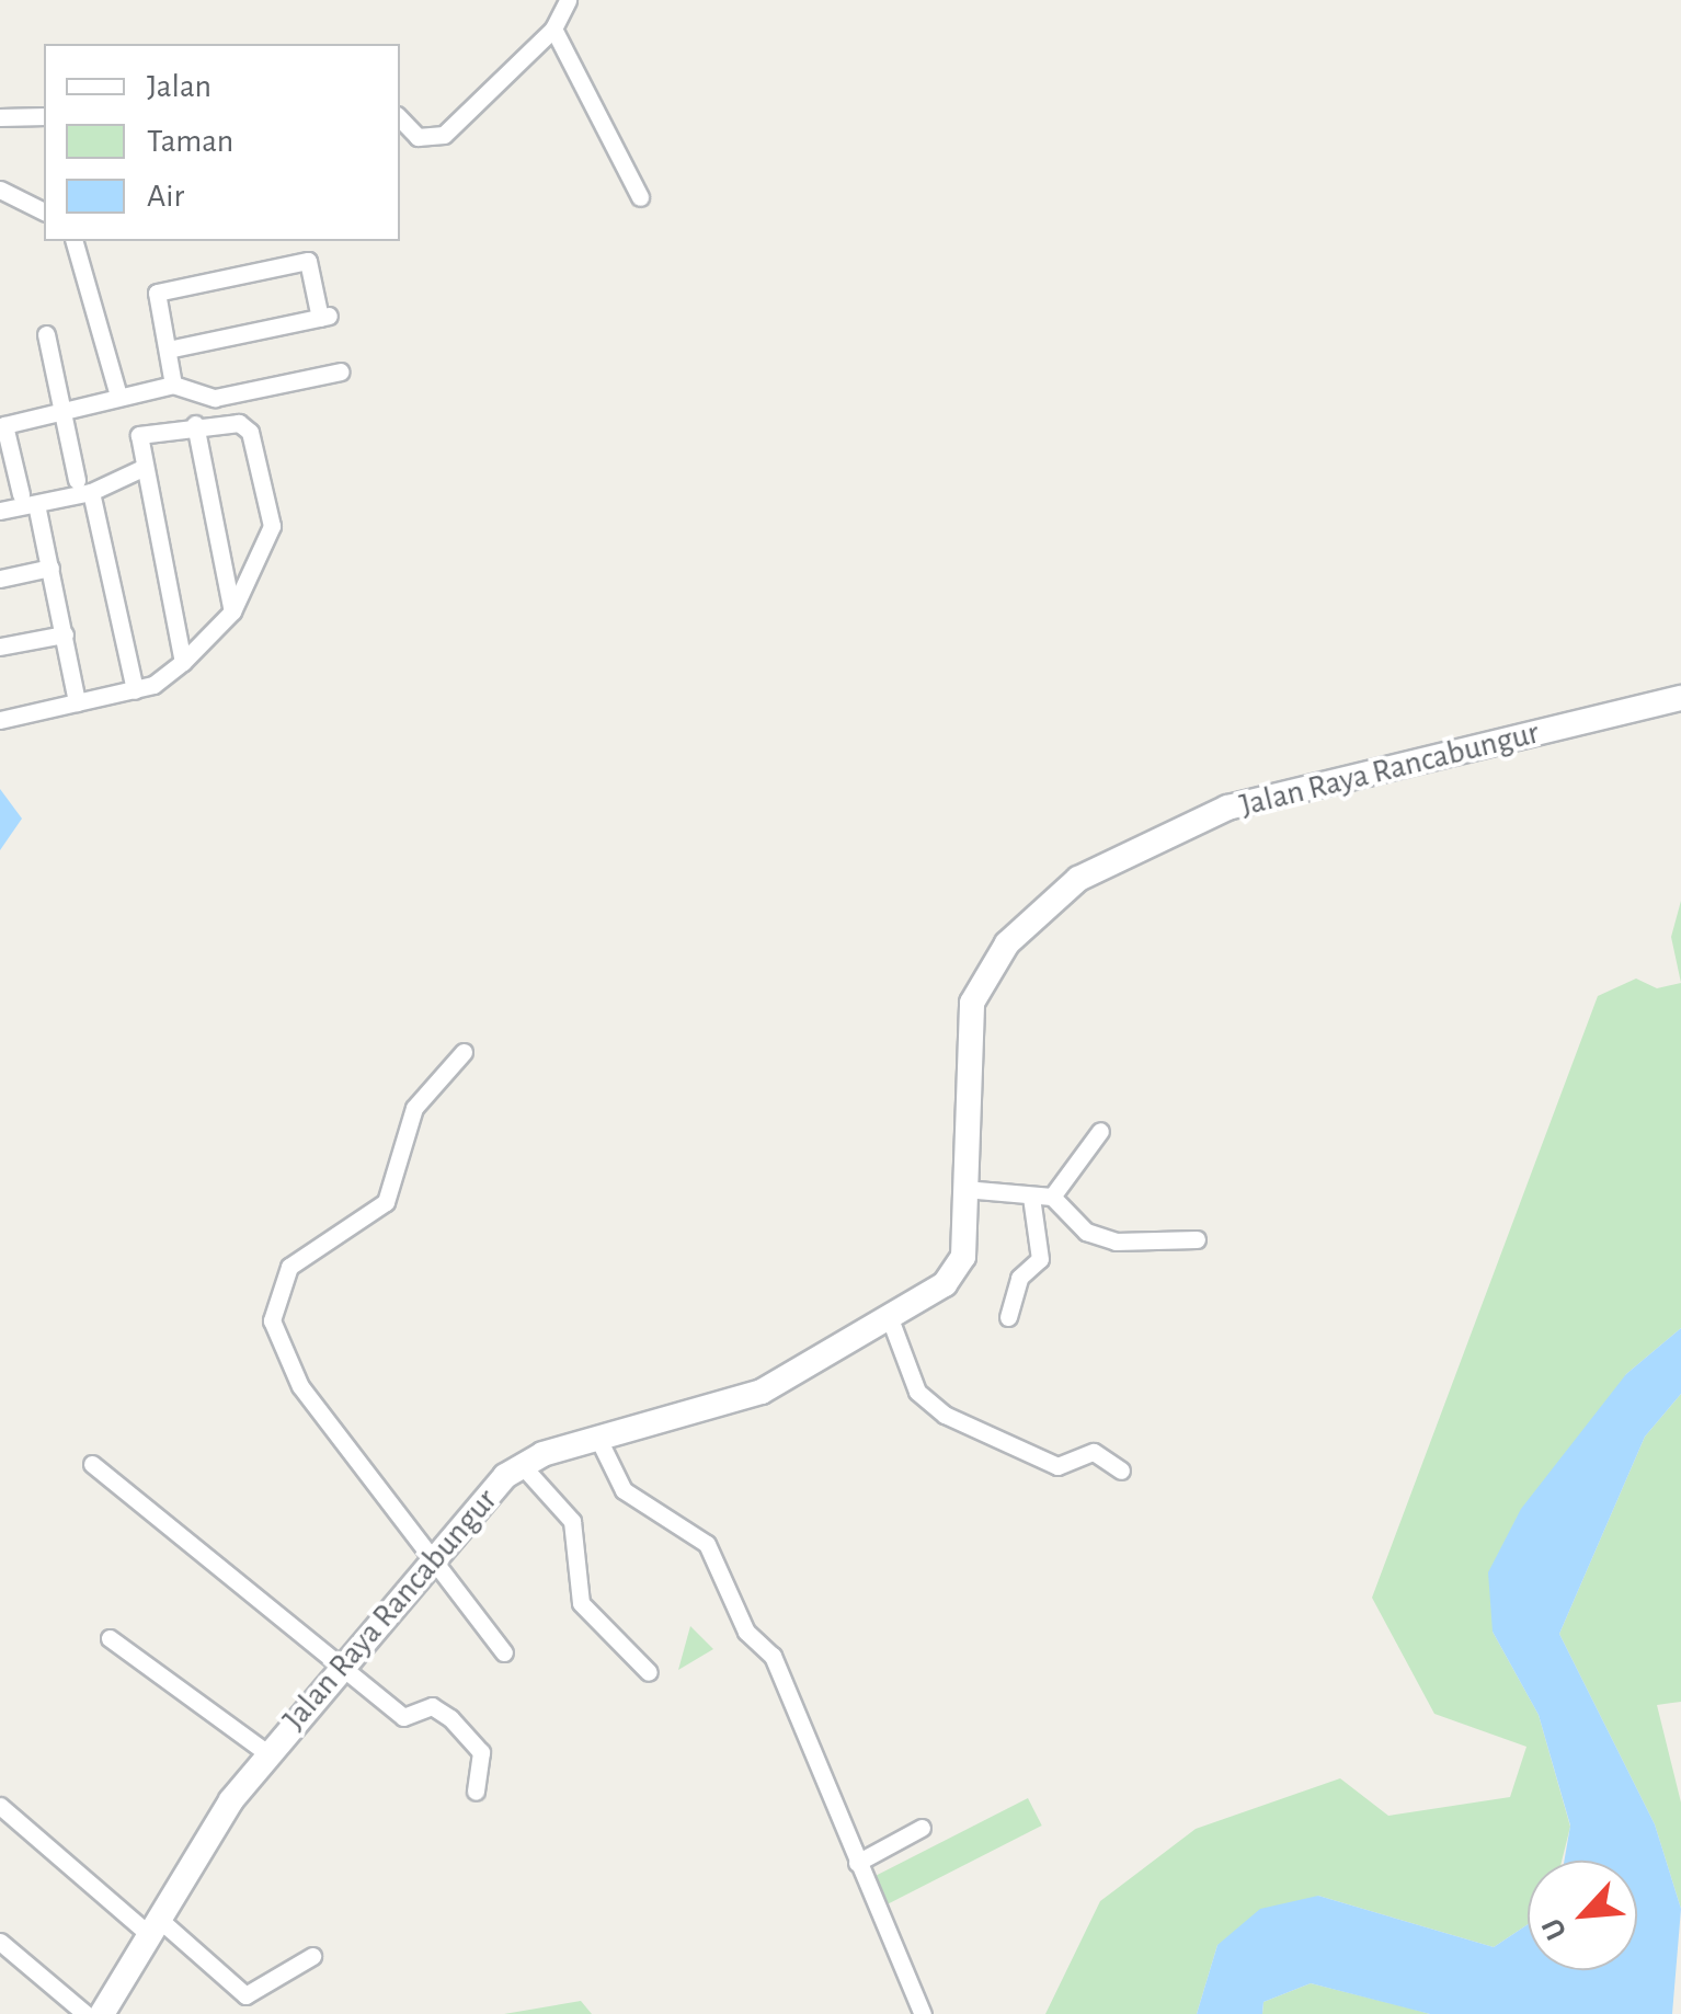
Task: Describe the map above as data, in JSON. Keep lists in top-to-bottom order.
{
  "streets": {
    "main road": ["Jalan Raya Rancabungur"]
  },
  "legend": ["Jalan", "Taman", "Air"],
  "north": "bottom left"
}
